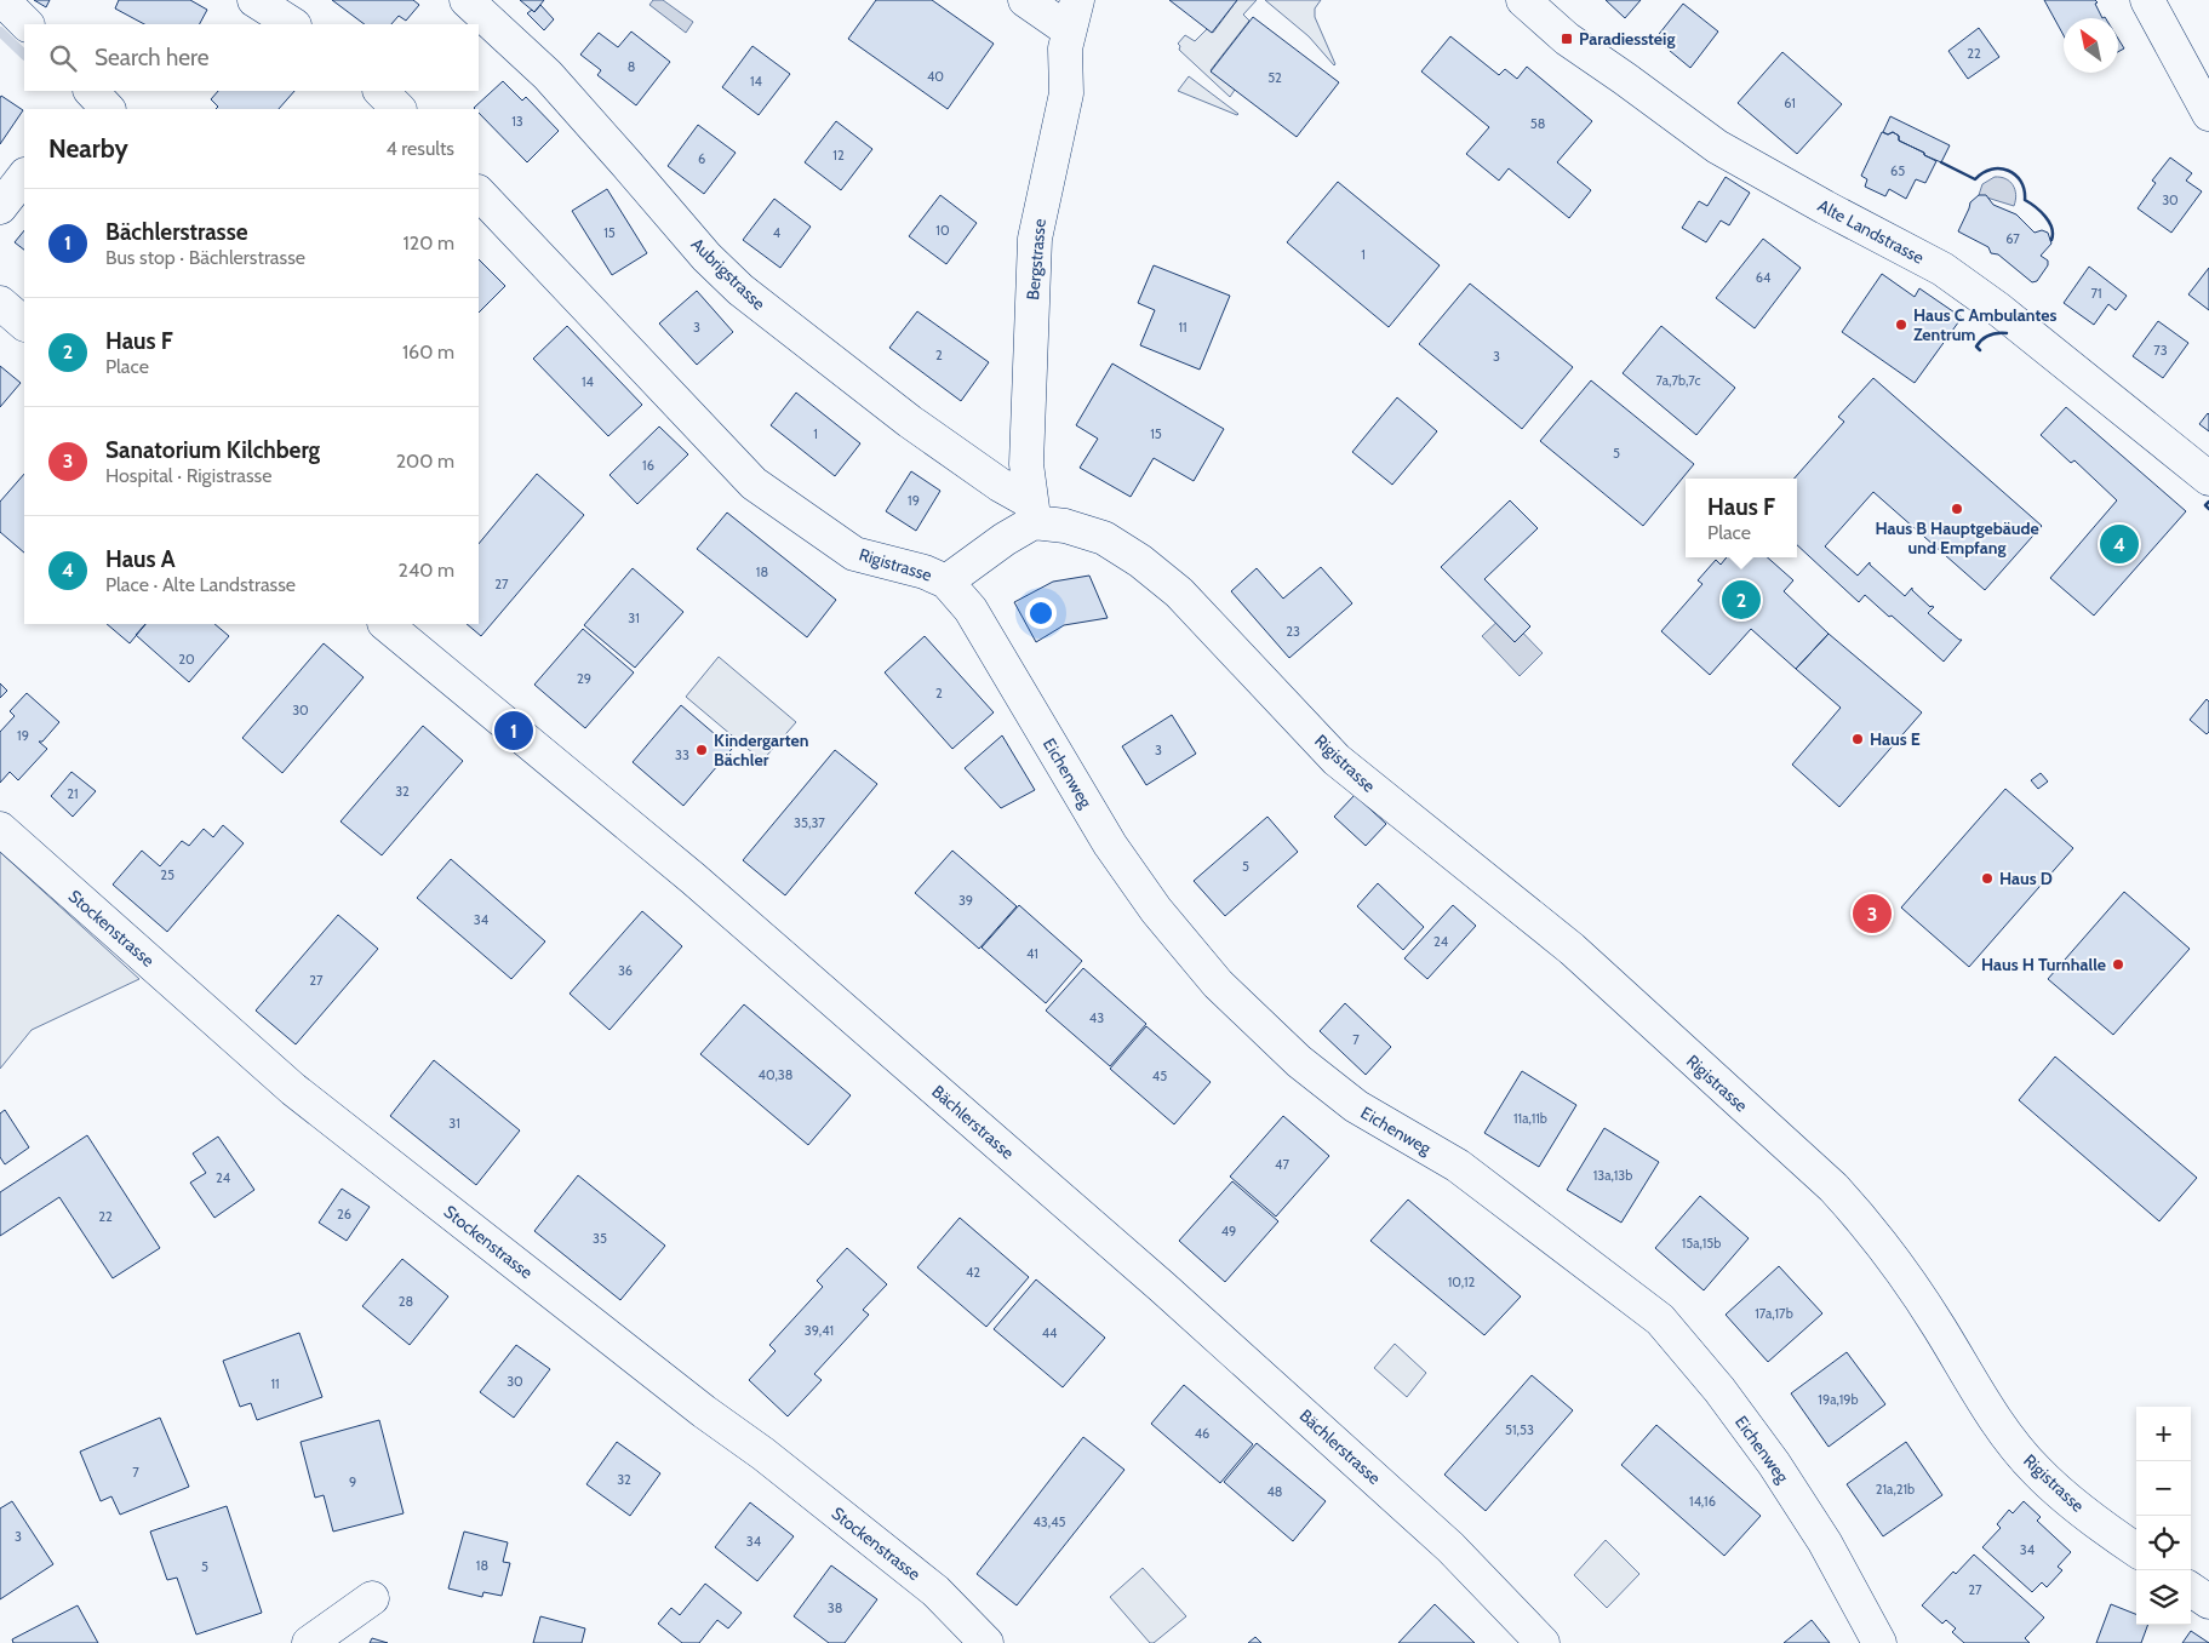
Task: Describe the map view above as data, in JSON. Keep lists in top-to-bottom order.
{
  "streets": {
    "street": [
      "Alte Landstrasse",
      "Bergstrasse",
      "Aubrigstrasse",
      "Rigistrasse",
      "Eichenweg",
      "Stockenstrasse",
      "Bächlerstrasse"
    ]
  },
  "crossings": [
    ["Bergstrasse", "Aubrigstrasse"],
    ["Bergstrasse", "Rigistrasse"],
    ["Aubrigstrasse", "Rigistrasse"],
    ["Rigistrasse", "Eichenweg"]
  ],
  "places": {
    "transit": ["Paradiessteig"],
    "other": [
      "Haus C Ambulantes Zentrum",
      "Haus B Hauptgebäude und Empfang",
      "Haus E",
      "Kindergarten Bächler",
      "Haus D",
      "Haus H Turnhalle"
    ]
  },
  "house_numbers": [
    "22",
    "8",
    "40",
    "52",
    "14",
    "61",
    "13",
    "58",
    "12",
    "6",
    "65",
    "30",
    "10",
    "15",
    "4",
    "67",
    "1",
    "64",
    "71",
    "3",
    "11",
    "73",
    "2",
    "3",
    "7a,7b,7c",
    "14",
    "1",
    "15",
    "5",
    "16",
    "19",
    "18",
    "27",
    "31",
    "23",
    "20",
    "29",
    "2",
    "30",
    "19",
    "3",
    "33",
    "32",
    "21",
    "35,37",
    "5",
    "25",
    "39",
    "34",
    "24",
    "41",
    "36",
    "27",
    "43",
    "7",
    "40,38",
    "45",
    "11a,11b",
    "31",
    "47",
    "13a,13b",
    "24",
    "26",
    "22",
    "49",
    "35",
    "15a,15b",
    "42",
    "10,12",
    "28",
    "17a,17b",
    "39,41",
    "44",
    "30",
    "11",
    "19a,19b",
    "51,53",
    "46",
    "7",
    "32",
    "9",
    "21a,21b",
    "48",
    "14,16",
    "43,45",
    "3",
    "34",
    "34",
    "18",
    "5",
    "27",
    "38"
  ],
  "north": "top left",
  "page": {
    "search": "Search here",
    "heading": ["Nearby", "4 results"],
    "list": [
      {
        "mark": "1",
        "name": "Bächlerstrasse",
        "note": "Bus stop · Bächlerstrasse",
        "value": "120 m"
      },
      {
        "mark": "2",
        "name": "Haus F",
        "note": "Place",
        "value": "160 m"
      },
      {
        "mark": "3",
        "name": "Sanatorium Kilchberg",
        "note": "Hospital · Rigistrasse",
        "value": "200 m"
      },
      {
        "mark": "4",
        "name": "Haus A",
        "note": "Place · Alte Landstrasse",
        "value": "240 m"
      }
    ],
    "popup": ["Haus F", "Place"],
    "pins": [
      "4",
      "2",
      "1",
      "3"
    ],
    "map_buttons": ["+", "−"]
  }
}
